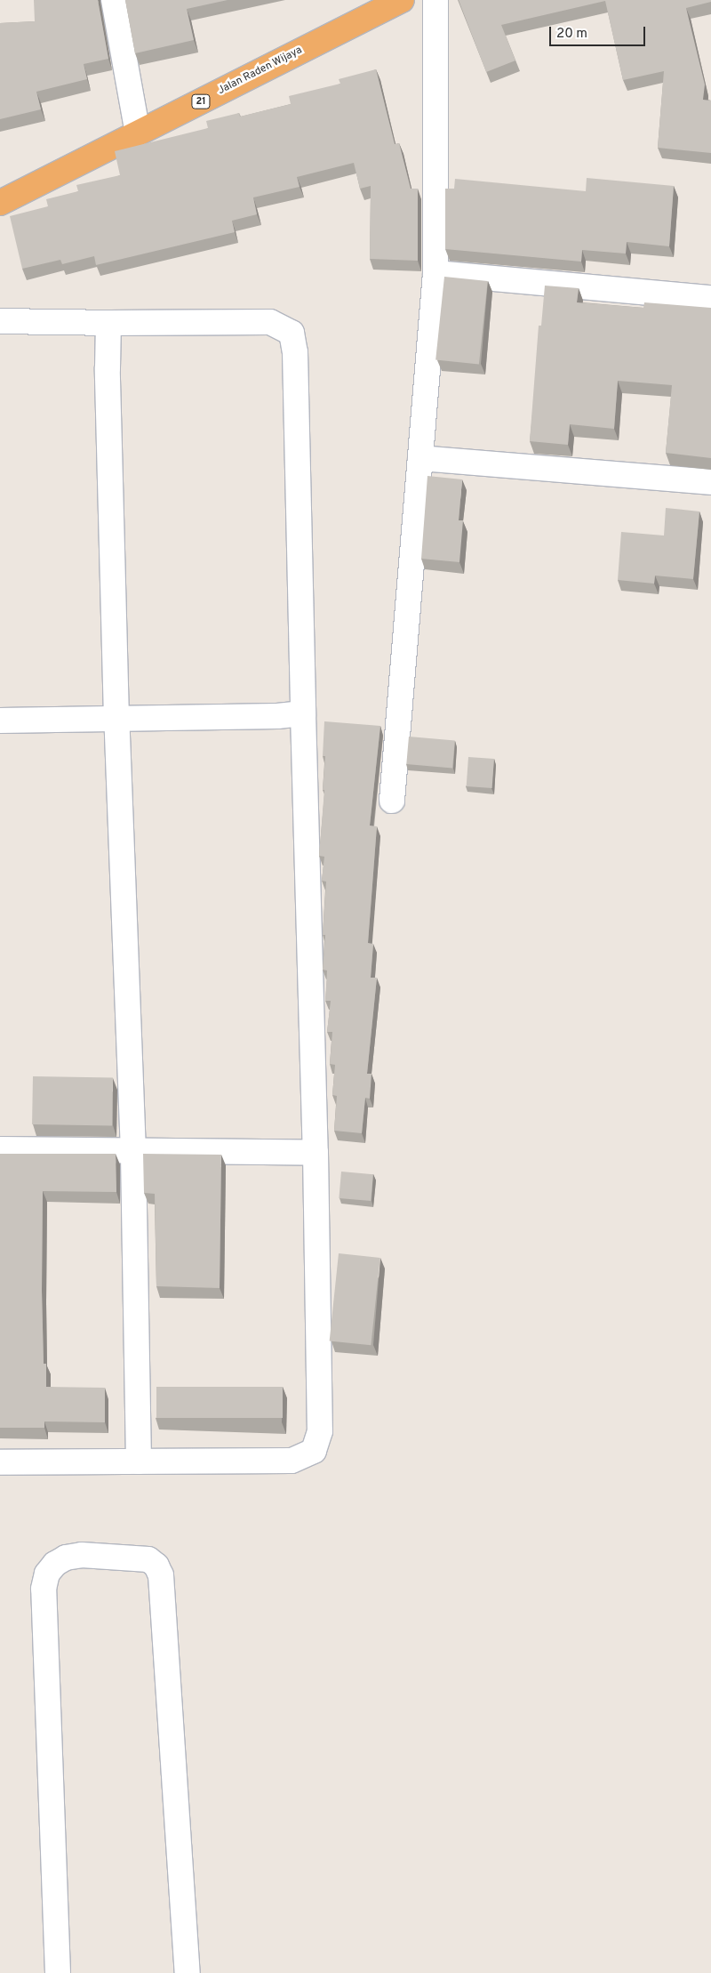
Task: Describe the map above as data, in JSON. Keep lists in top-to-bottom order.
{
  "streets": {
    "highway": ["Jalan Raden Wijaya", "21"]
  },
  "scale_bar": "20 m"
}
